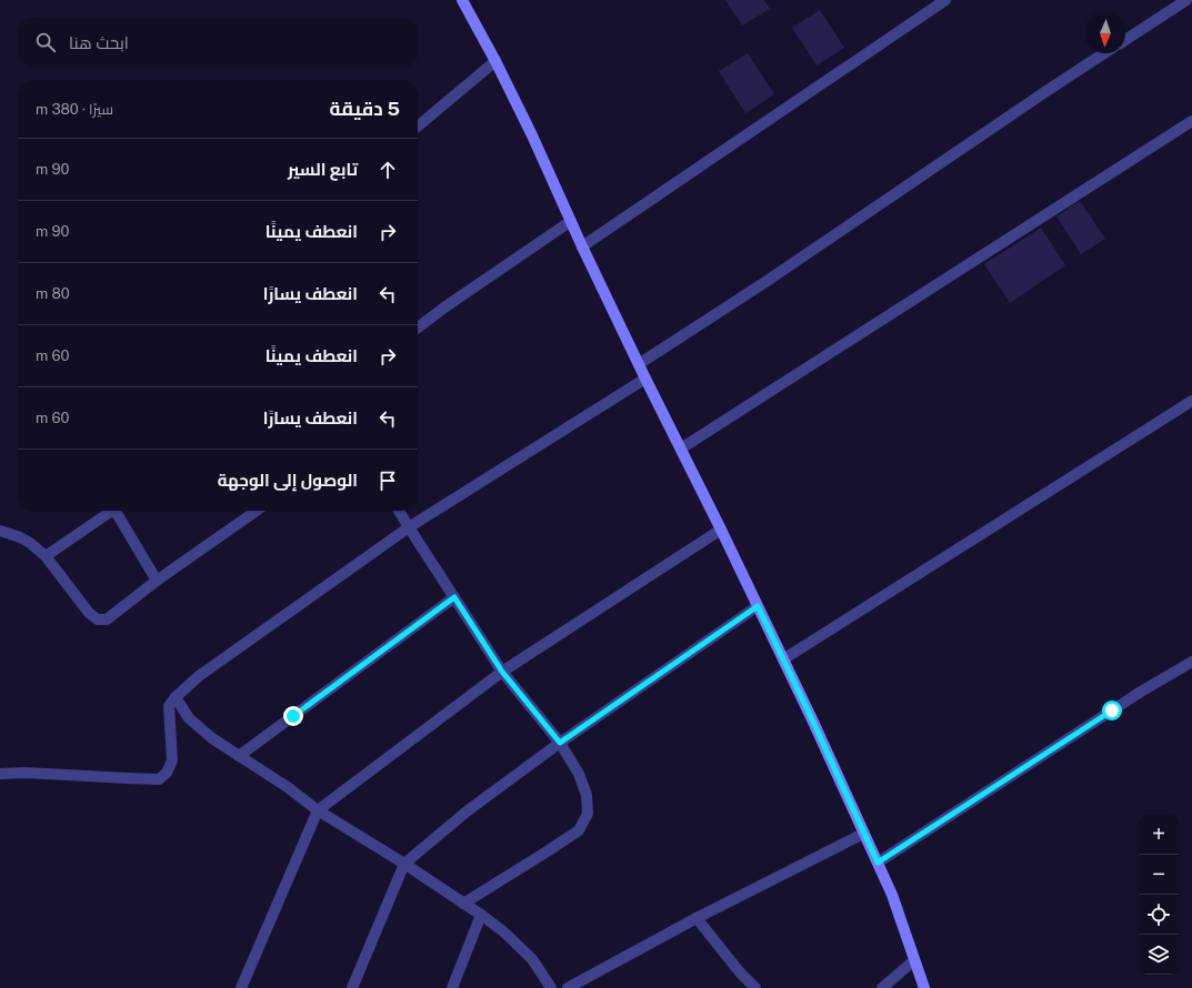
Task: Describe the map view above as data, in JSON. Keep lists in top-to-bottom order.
{
  "north": "bottom",
  "page": {
    "search": "ابحث هنا",
    "heading": ["5 دقيقة", "سيرًا · 380 m"],
    "list": [
      ["تابع السير", "90 m"],
      ["انعطف يمينًا", "90 m"],
      ["انعطف يسارًا", "80 m"],
      ["انعطف يمينًا", "60 m"],
      ["انعطف يسارًا", "60 m"],
      "الوصول إلى الوجهة"
    ],
    "map_buttons": ["+", "−"]
  }
}
